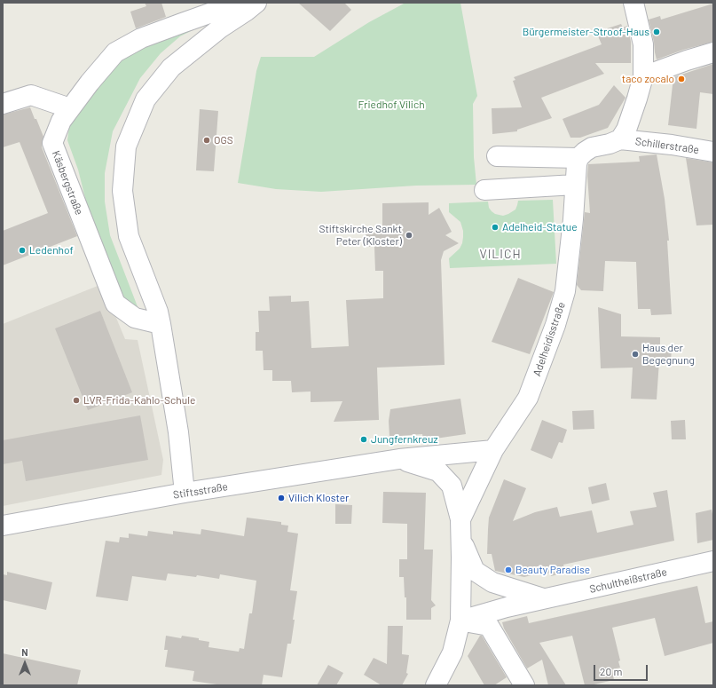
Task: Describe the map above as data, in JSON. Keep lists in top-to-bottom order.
{
  "streets": {
    "street": [
      "Schillerstraße",
      "Käsbergstraße",
      "Adelheidisstraße",
      "Stiftsstraße",
      "Schultheißstraße"
    ]
  },
  "crossings": [
    ["Adelheidisstraße", "Stiftsstraße"],
    ["Adelheidisstraße", "Schultheißstraße"]
  ],
  "districts": ["VILICH"],
  "parks": ["Friedhof Vilich"],
  "places": [
    "Bürgermeister-Stroof-Haus",
    "taco zocalo",
    "OGS",
    "Adelheid-Statue",
    "Stiftskirche Sankt Peter (Kloster)",
    "Ledenhof",
    "Haus der Begegnung",
    "LVR-Frida-Kahlo-Schule",
    "Jungfernkreuz",
    "Vilich Kloster",
    "Beauty Paradise"
  ],
  "scale_bar": "20 m",
  "north": "top"
}
